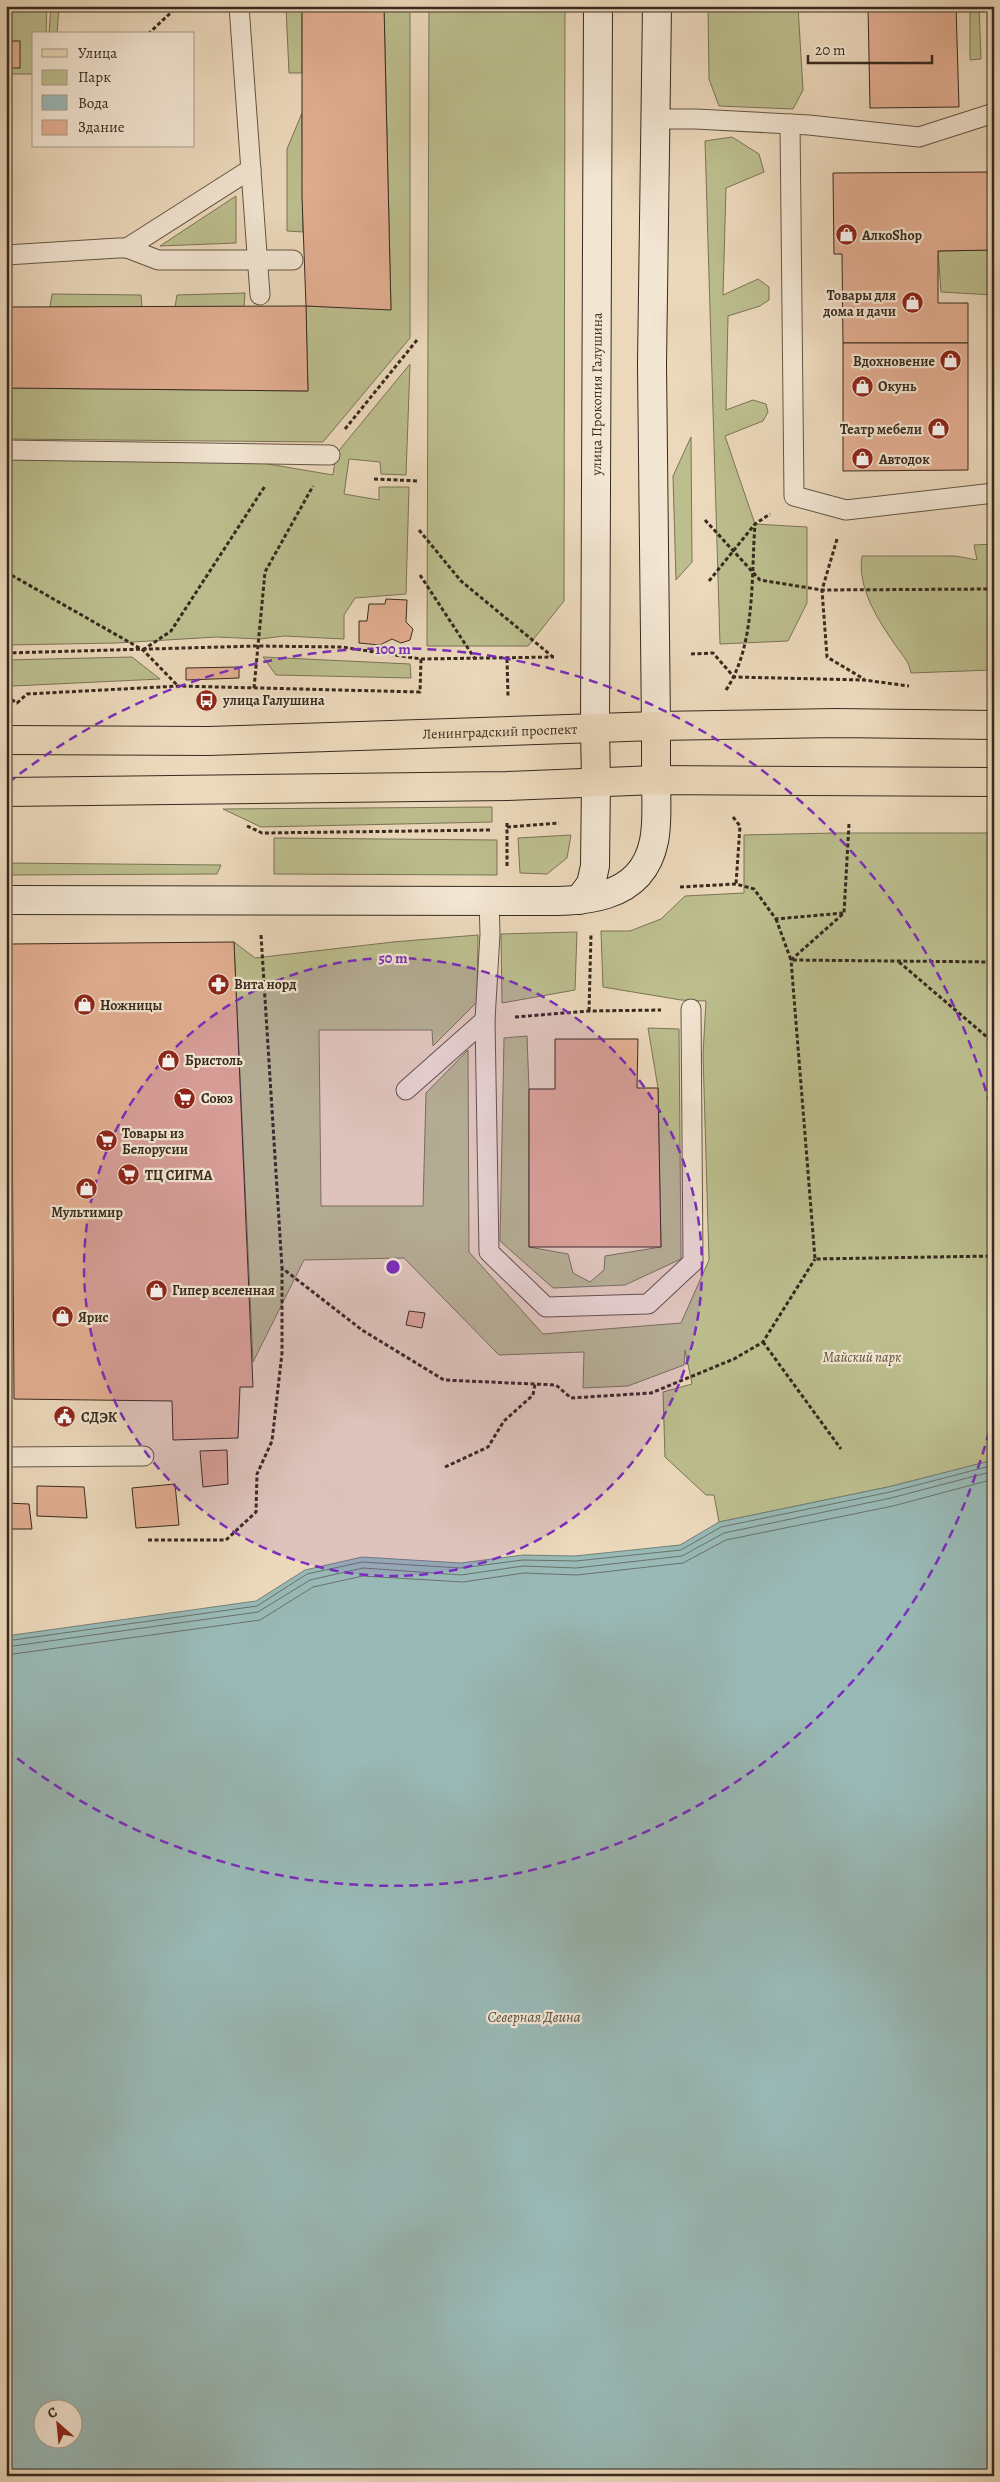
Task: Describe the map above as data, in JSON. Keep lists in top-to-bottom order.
{
  "streets": {
    "main road": ["улица Прокопия Галушина", "Ленинградский проспект"]
  },
  "crossings": [
    ["улица Прокопия Галушина", "Ленинградский проспект"]
  ],
  "water": ["Северная Двина"],
  "parks": ["Майский парк"],
  "places": {
    "shop": [
      "АлкоShop",
      "Товары для дома и дачи",
      "Вдохновение",
      "Окунь",
      "Театр мебели",
      "Автодок",
      "Ножницы",
      "Бристоль",
      "Мультимир",
      "Гипер вселенная",
      "Ярис"
    ],
    "bus stop": ["улица Галушина"],
    "pharmacy": ["Вита норд"],
    "supermarket": ["Союз", "Товары из Белорусии", "ТЦ СИГМА"],
    "public building": ["СДЭК"]
  },
  "legend": [
    "Улица",
    "Парк",
    "Вода",
    "Здание"
  ],
  "scale_bar": "20 m",
  "north": "top left",
  "rings": ["100 m", "50 m"]
}
